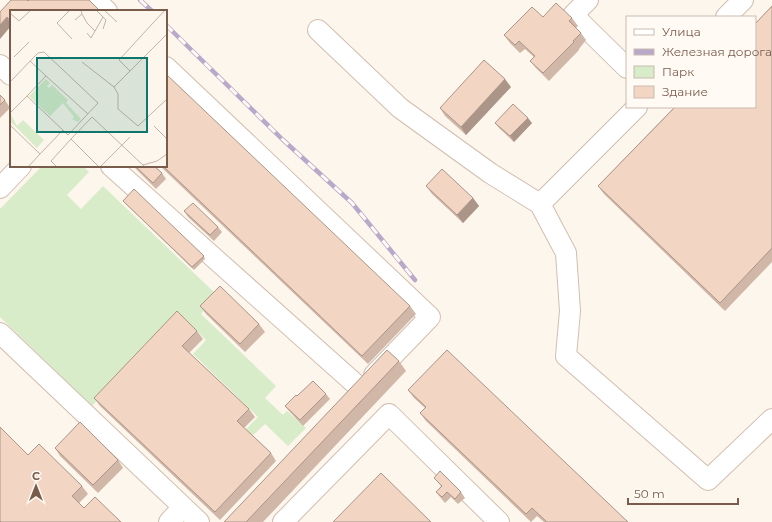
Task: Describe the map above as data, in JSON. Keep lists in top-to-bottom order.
{
  "legend": [
    "Улица",
    "Железная дорога",
    "Парк",
    "Здание"
  ],
  "scale_bar": "50 m",
  "north": "top"
}
